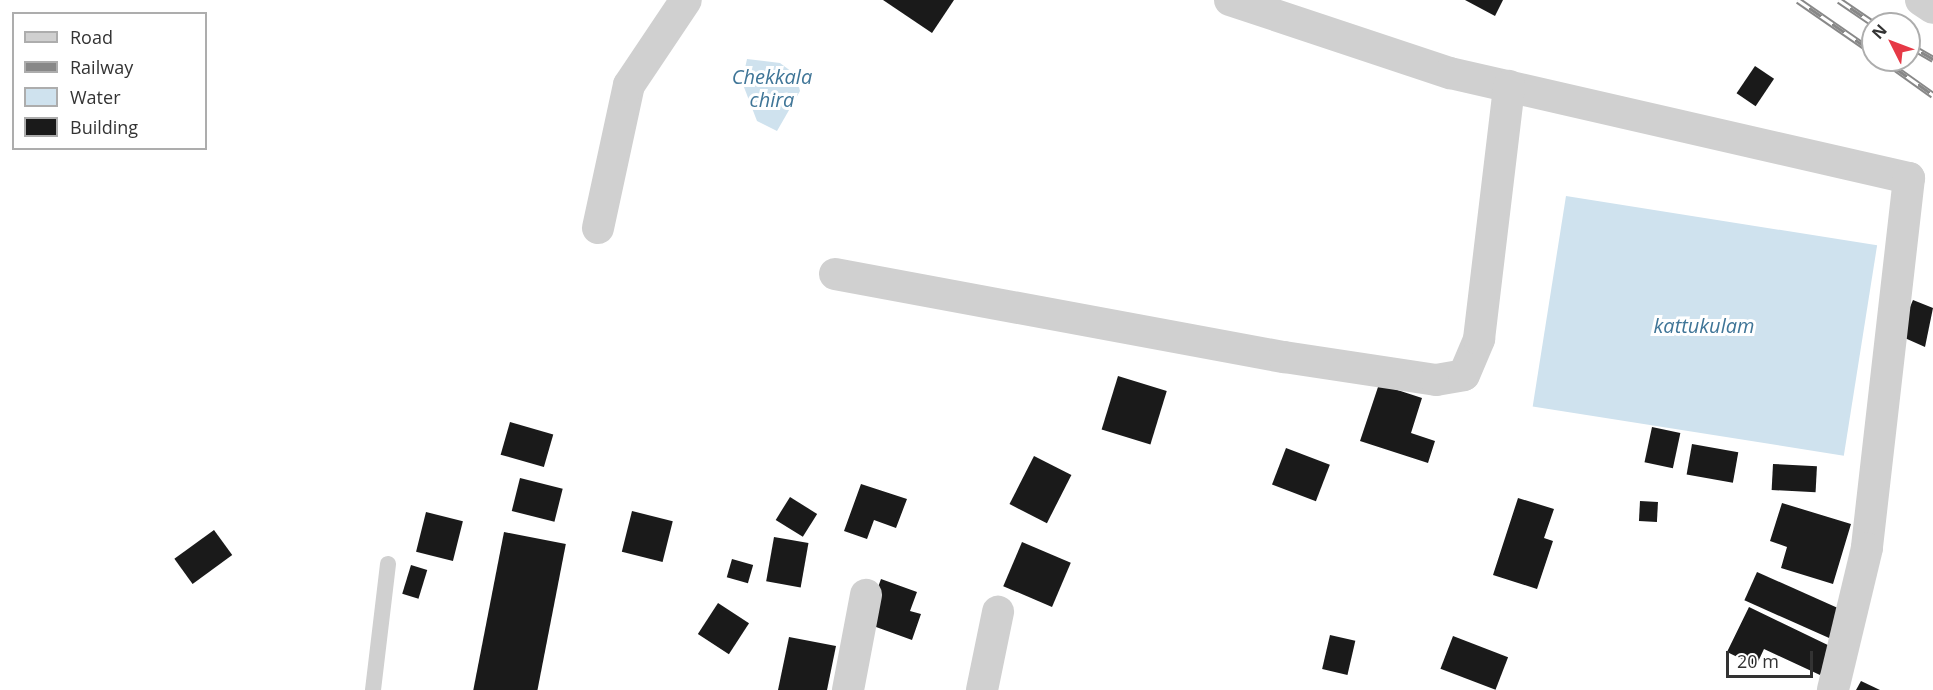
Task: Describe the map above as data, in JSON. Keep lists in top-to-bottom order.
{
  "water": ["Chekkala chira", "kattukulam"],
  "legend": [
    "Road",
    "Railway",
    "Water",
    "Building"
  ],
  "scale_bar": "20 m",
  "north": "top left"
}
